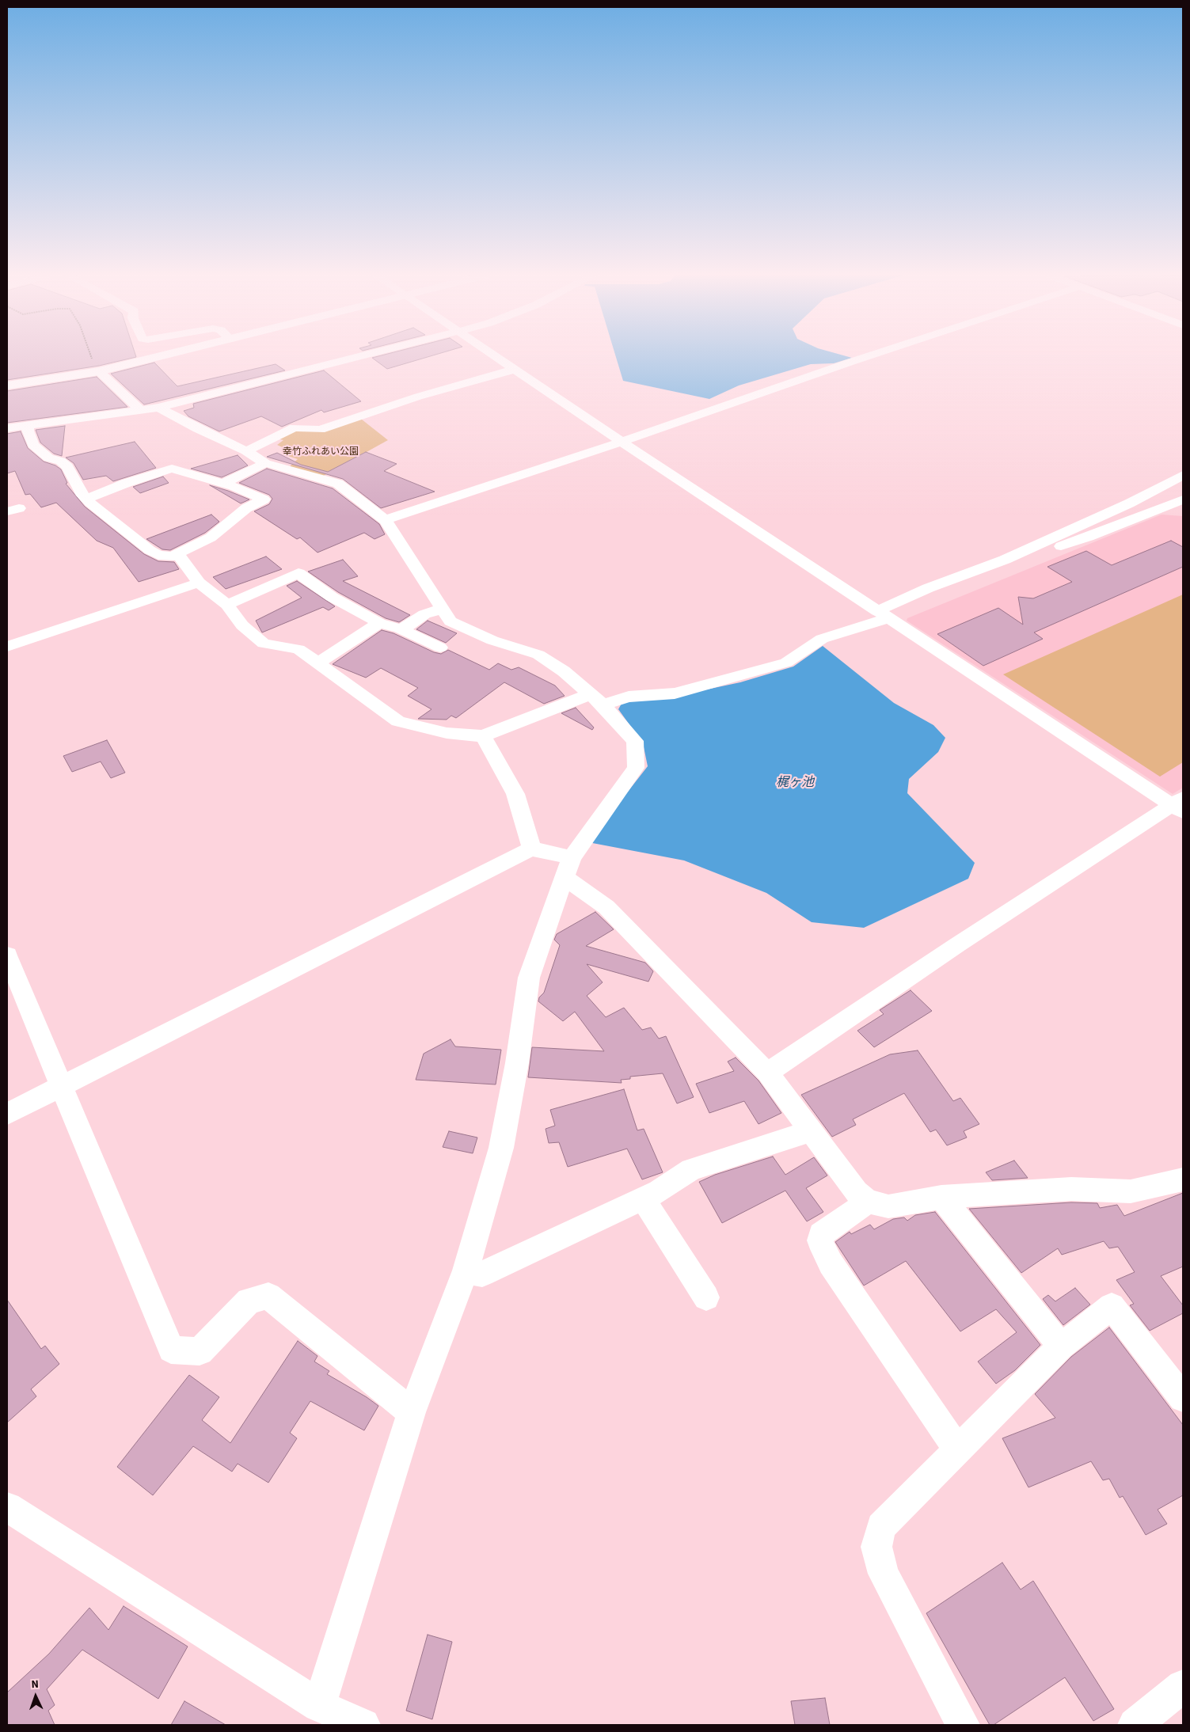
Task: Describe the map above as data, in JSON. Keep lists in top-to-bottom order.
{
  "water": ["梶ヶ池"],
  "parks": ["幸竹ふれあい公園"],
  "north": "top"
}
